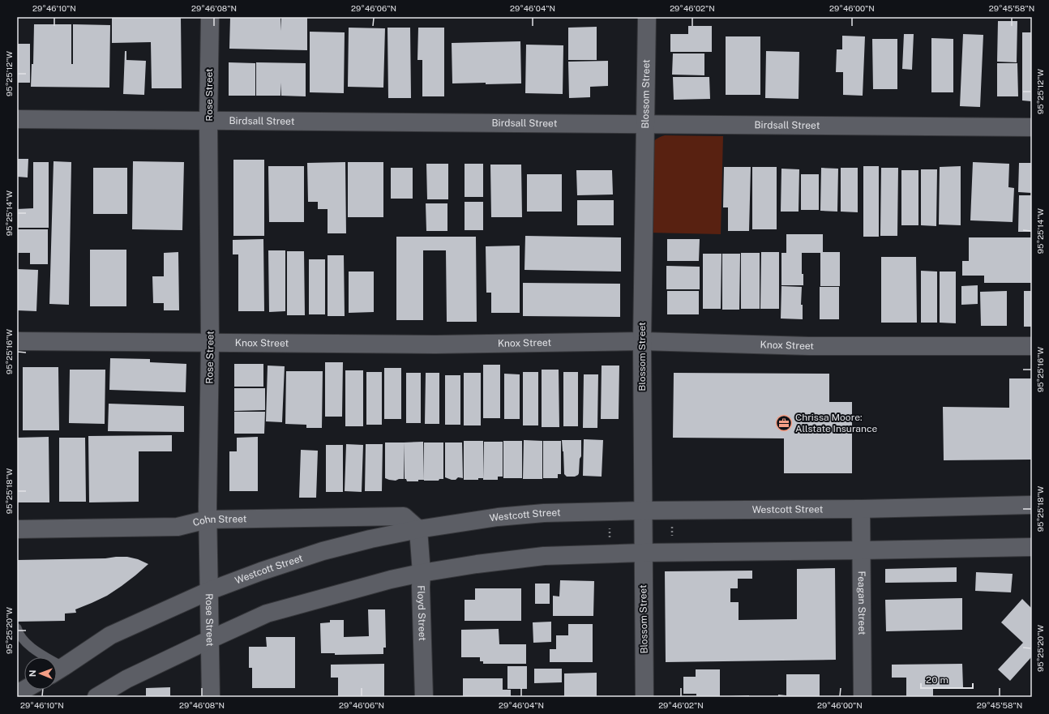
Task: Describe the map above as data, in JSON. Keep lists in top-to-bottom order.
{
  "streets": {
    "street": [
      "Rose Street",
      "Blossom Street",
      "Birdsall Street",
      "Knox Street",
      "Westcott Street",
      "Cohn Street",
      "Feagan Street",
      "Floyd Street"
    ]
  },
  "crossings": [
    ["Rose Street", "Birdsall Street"],
    ["Rose Street", "Knox Street"],
    ["Rose Street", "Westcott Street"],
    ["Rose Street", "Cohn Street"],
    ["Blossom Street", "Birdsall Street"],
    ["Blossom Street", "Knox Street"],
    ["Blossom Street", "Westcott Street"],
    ["Westcott Street", "Cohn Street"],
    ["Westcott Street", "Feagan Street"],
    ["Westcott Street", "Floyd Street"],
    ["Cohn Street", "Floyd Street"]
  ],
  "places": {
    "office": ["Chrissa Moore: Allstate Insurance"]
  },
  "scale_bar": "20 m",
  "north": "left",
  "coordinates": [
    "29°46'10\"N",
    "29°46'08\"N",
    "29°46'06\"N",
    "29°46'04\"N",
    "29°46'02\"N",
    "29°46'00\"N",
    "29°45'58\"N",
    "95°25'12\"W",
    "95°25'14\"W",
    "95°25'16\"W",
    "95°25'18\"W",
    "95°25'20\"W"
  ]
}
